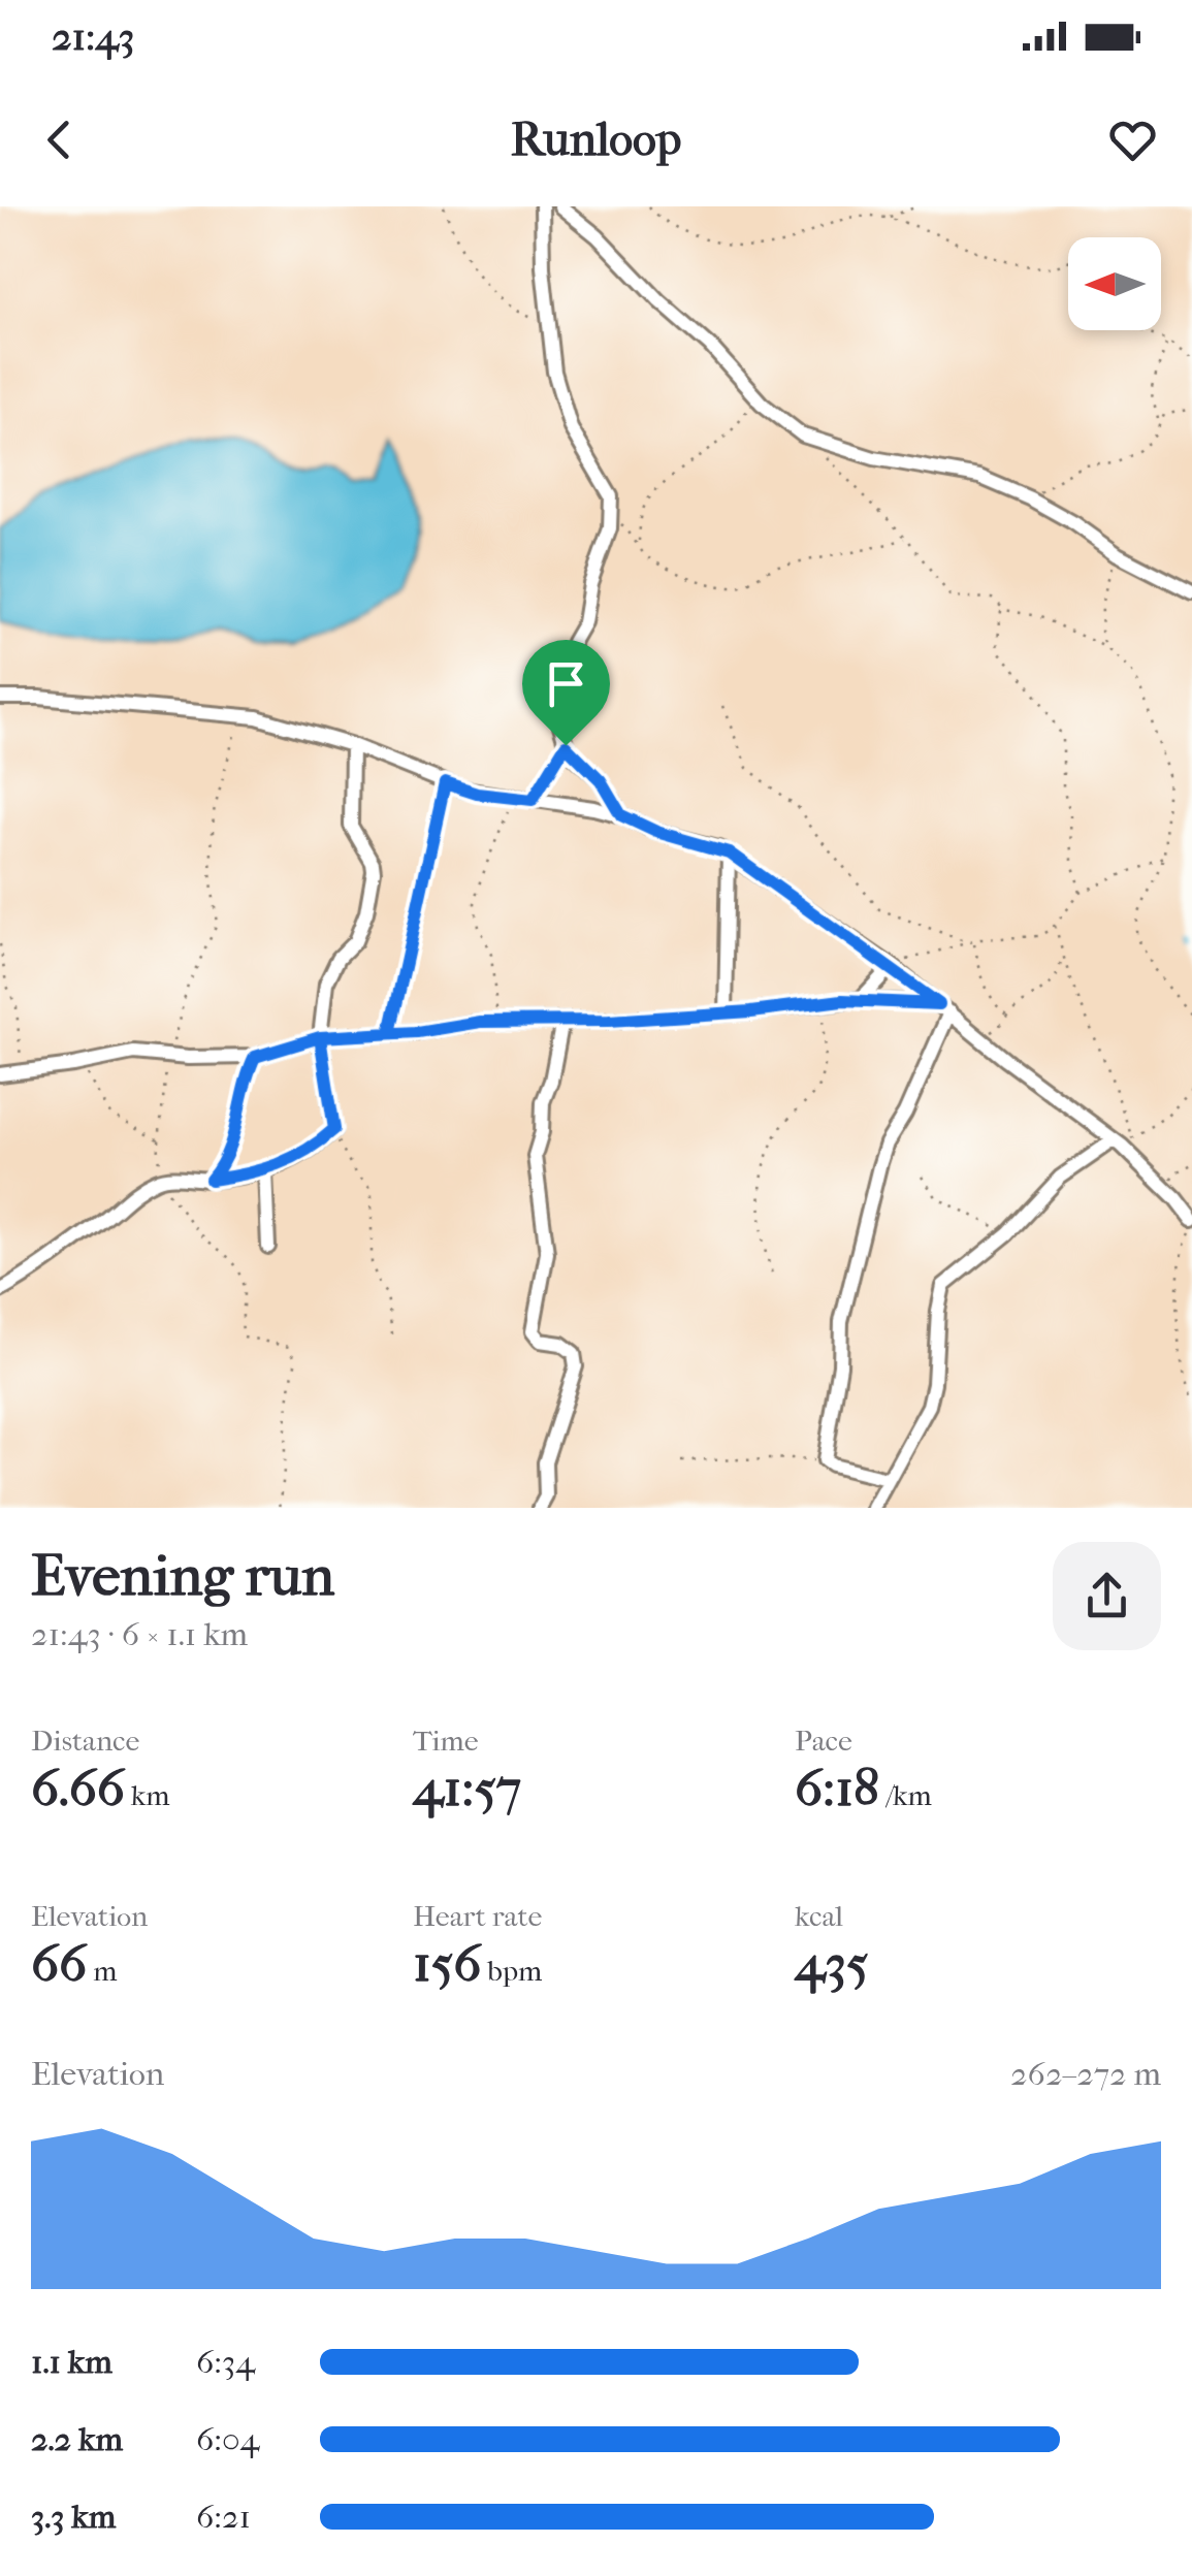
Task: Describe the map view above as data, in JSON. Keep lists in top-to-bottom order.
{
  "north": "left",
  "page": {
    "status": "21:43",
    "header": "Runloop",
    "heading": ["Evening run", "21:43 · 6 × 1.1 km"],
    "stats": [
      ["Distance", "6.66 km"],
      ["Time", "41:57"],
      ["Pace", "6:18 /km"],
      ["Elevation", "66 m"],
      ["Heart rate", "156 bpm"],
      ["kcal", "435"]
    ],
    "chart": ["Elevation", "262–272 m"],
    "list": [
      {
        "name": "1.1 km",
        "note": "6:34"
      },
      {
        "name": "2.2 km",
        "note": "6:04"
      },
      {
        "name": "3.3 km",
        "note": "6:21"
      }
    ]
  }
}
